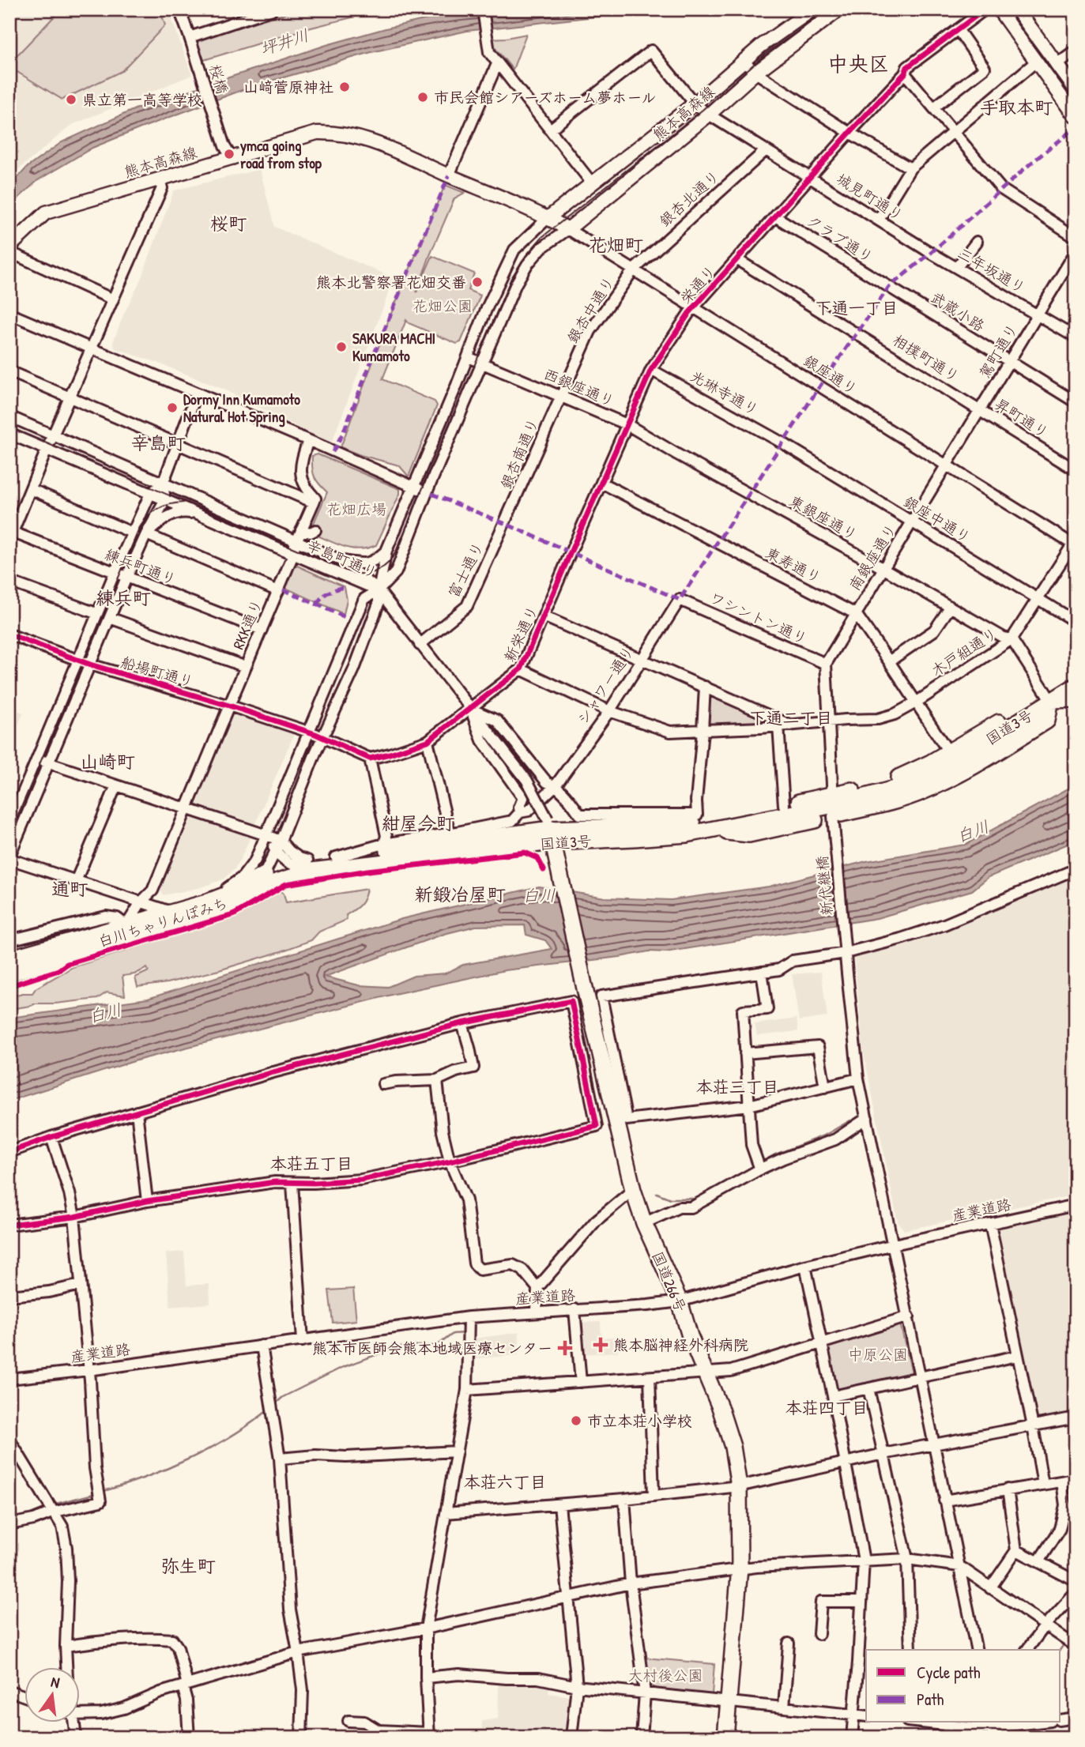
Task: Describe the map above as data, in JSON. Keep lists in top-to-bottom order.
{
  "streets": {
    "highway": ["国道3号", "国道266号"],
    "main road": ["熊本高森線"],
    "street": [
      "桜橋",
      "城見町通り",
      "銀杏北通り",
      "クラブ通り",
      "三年坂通り",
      "栄通り",
      "銀杏中通り",
      "武蔵小路",
      "駕町通り",
      "相撲町通り",
      "銀座通り",
      "西銀座通り",
      "光琳寺通り",
      "昇町通り",
      "銀杏南通り",
      "東銀座通り",
      "銀座中通り",
      "南銀座通り",
      "辛島町通り",
      "東寿通り",
      "練兵町通り",
      "富士通り",
      "ワシントン通り",
      "RKK通り",
      "新栄通り",
      "木戸組通り",
      "船場町通り",
      "シャワー通り",
      "新代継橋",
      "産業道路"
    ],
    "cycle path": ["白川ちゃりんぽみち"]
  },
  "crossings": [
    ["桜橋", "熊本高森線"],
    ["熊本高森線", "城見町通り"],
    ["熊本高森線", "銀座通り"],
    ["城見町通り", "銀杏北通り"],
    ["城見町通り", "三年坂通り"],
    ["城見町通り", "栄通り"],
    ["銀杏北通り", "銀杏中通り"],
    ["銀杏北通り", "銀座通り"],
    ["クラブ通り", "栄通り"],
    ["クラブ通り", "武蔵小路"],
    ["三年坂通り", "駕町通り"],
    ["栄通り", "相撲町通り"],
    ["栄通り", "銀座通り"],
    ["栄通り", "西銀座通り"],
    ["栄通り", "光琳寺通り"],
    ["栄通り", "東寿通り"],
    ["栄通り", "新栄通り"],
    ["銀杏中通り", "銀座通り"],
    ["銀杏中通り", "西銀座通り"],
    ["銀杏中通り", "銀杏南通り"],
    ["武蔵小路", "駕町通り"],
    ["駕町通り", "相撲町通り"],
    ["駕町通り", "銀座通り"],
    ["駕町通り", "昇町通り"],
    ["駕町通り", "南銀座通り"],
    ["相撲町通り", "昇町通り"],
    ["銀座通り", "南銀座通り"],
    ["銀座通り", "木戸組通り"],
    ["西銀座通り", "銀杏南通り"],
    ["西銀座通り", "東銀座通り"],
    ["光琳寺通り", "銀座中通り"],
    ["銀杏南通り", "富士通り"],
    ["東銀座通り", "南銀座通り"],
    ["東銀座通り", "木戸組通り"],
    ["銀座中通り", "南銀座通り"],
    ["銀座中通り", "木戸組通り"],
    ["南銀座通り", "東寿通り"],
    ["南銀座通り", "ワシントン通り"],
    ["南銀座通り", "新代継橋"],
    ["辛島町通り", "RKK通り"],
    ["練兵町通り", "RKK通り"],
    ["ワシントン通り", "シャワー通り"],
    ["ワシントン通り", "新代継橋"],
    ["RKK通り", "船場町通り"],
    ["RKK通り", "国道3号"],
    ["新栄通り", "木戸組通り"],
    ["新栄通り", "船場町通り"],
    ["木戸組通り", "シャワー通り"],
    ["木戸組通り", "新代継橋"],
    ["シャワー通り", "国道3号"],
    ["国道3号", "新代継橋"],
    ["国道3号", "国道266号"],
    ["新代継橋", "産業道路"],
    ["産業道路", "国道266号"]
  ],
  "districts": [
    "中央区",
    "手取本町",
    "桜町",
    "花畑町",
    "下通一丁目",
    "辛島町",
    "練兵町",
    "下通二丁目",
    "山崎町",
    "紺屋今町",
    "通町",
    "新鍛冶屋町",
    "本荘三丁目",
    "本荘五丁目",
    "本荘四丁目",
    "本荘六丁目",
    "弥生町"
  ],
  "water": ["坪井川", "白川"],
  "parks": [
    "花畑公園",
    "花畑広場",
    "中原公園",
    "大村後公園"
  ],
  "places": {
    "other": [
      "山﨑菅原神社",
      "市民会館シアーズホーム夢ホール",
      "県立第一高等学校",
      "ymca going road from stop",
      "熊本北警察署花畑交番",
      "SAKURA MACHI Kumamoto",
      "Dormy Inn Kumamoto Natural Hot Spring",
      "市立本荘小学校"
    ],
    "health": ["熊本脳神経外科病院", "熊本市医師会熊本地域医療センター"]
  },
  "legend": ["Cycle path", "Path"],
  "north": "top"
}
